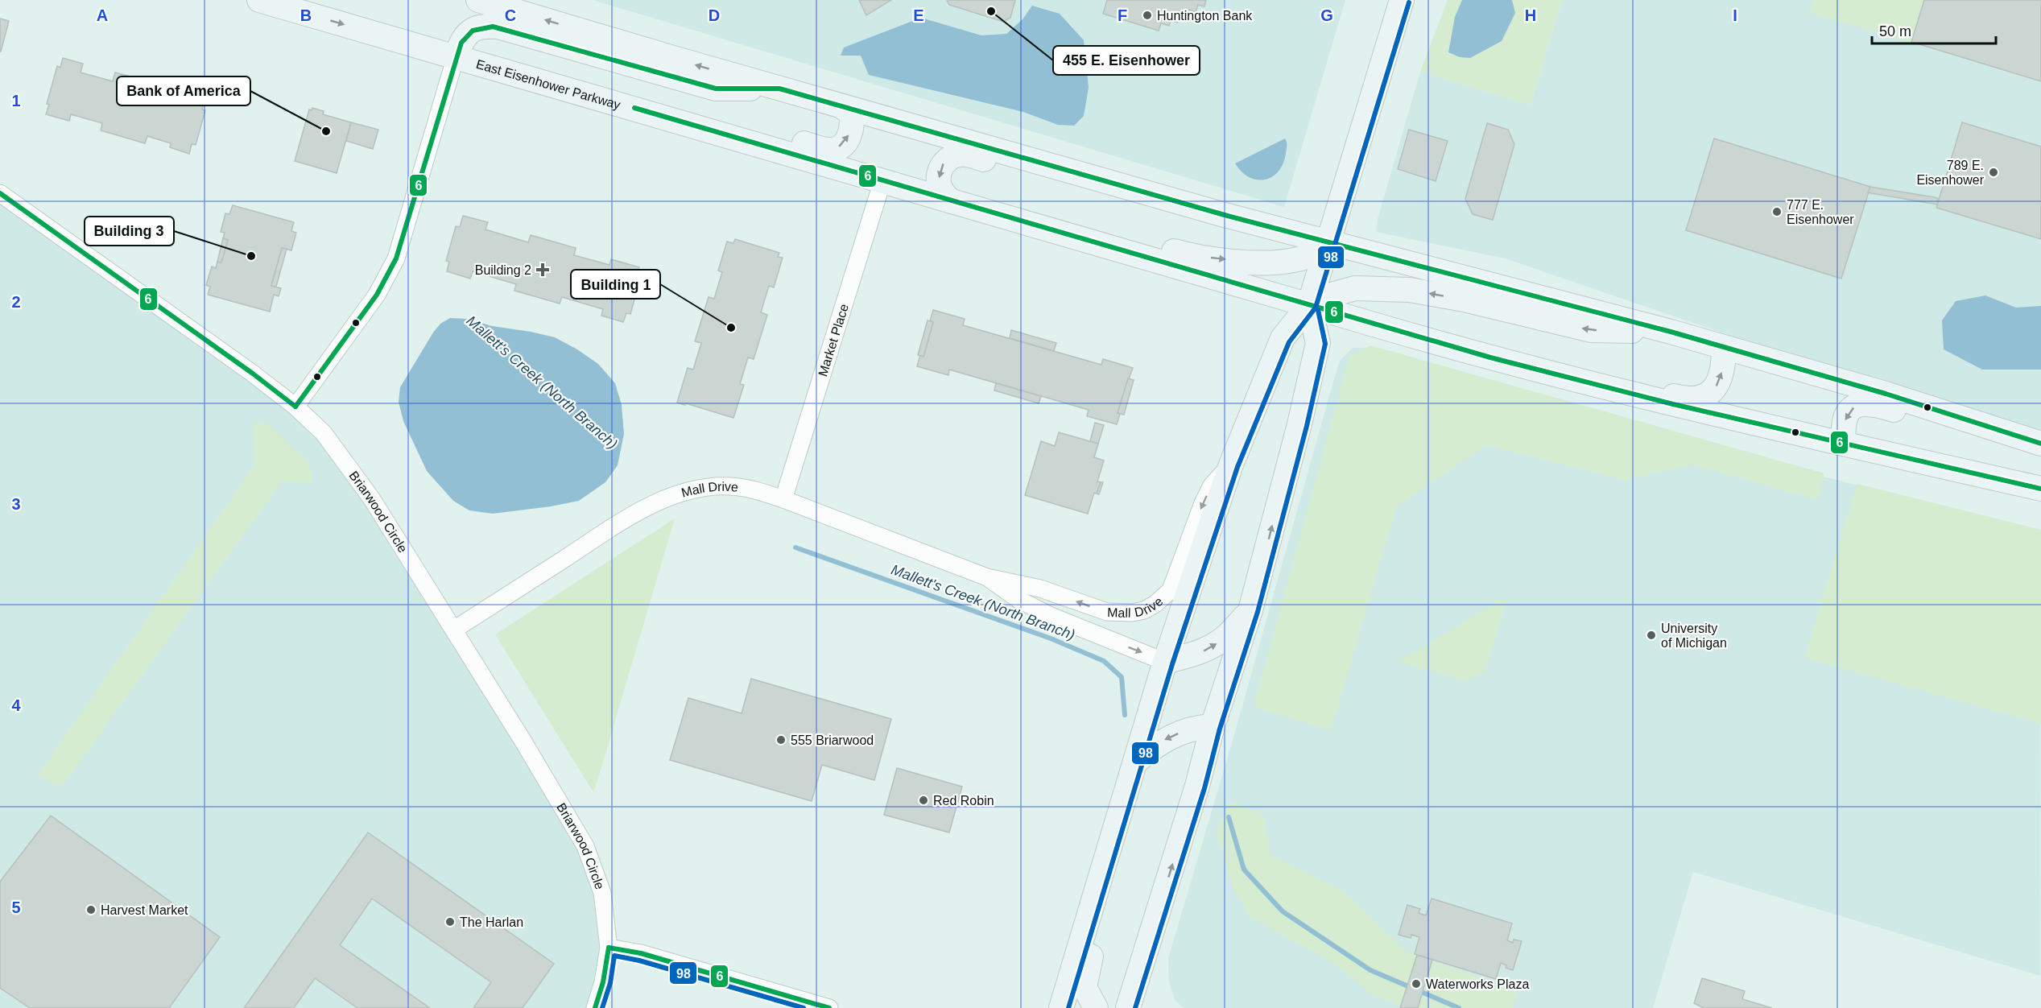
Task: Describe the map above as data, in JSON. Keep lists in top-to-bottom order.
{
  "streets": {
    "main road": ["East Eisenhower Parkway"],
    "street": ["Market Place", "Mall Drive", "Briarwood Circle"]
  },
  "crossings": [
    ["East Eisenhower Parkway", "Market Place"],
    ["Market Place", "Mall Drive"],
    ["Mall Drive", "Briarwood Circle"]
  ],
  "water": ["Mallett's Creek (North Branch)"],
  "places": {
    "other": [
      "455 E. Eisenhower",
      "Huntington Bank",
      "Bank of America",
      "789 E. Eisenhower",
      "777 E. Eisenhower",
      "Building 3",
      "Building 1",
      "University of Michigan",
      "555 Briarwood",
      "Red Robin",
      "Harvest Market",
      "The Harlan",
      "Waterworks Plaza"
    ],
    "health": ["Building 2"]
  },
  "lines": ["transit line 98", "transit line 6"],
  "scale_bar": "50 m",
  "grid": {
    "columns": [
      "A",
      "B",
      "C",
      "D",
      "E",
      "F",
      "G",
      "H",
      "I"
    ],
    "rows": [
      "1",
      "2",
      "3",
      "4",
      "5"
    ]
  }
}
